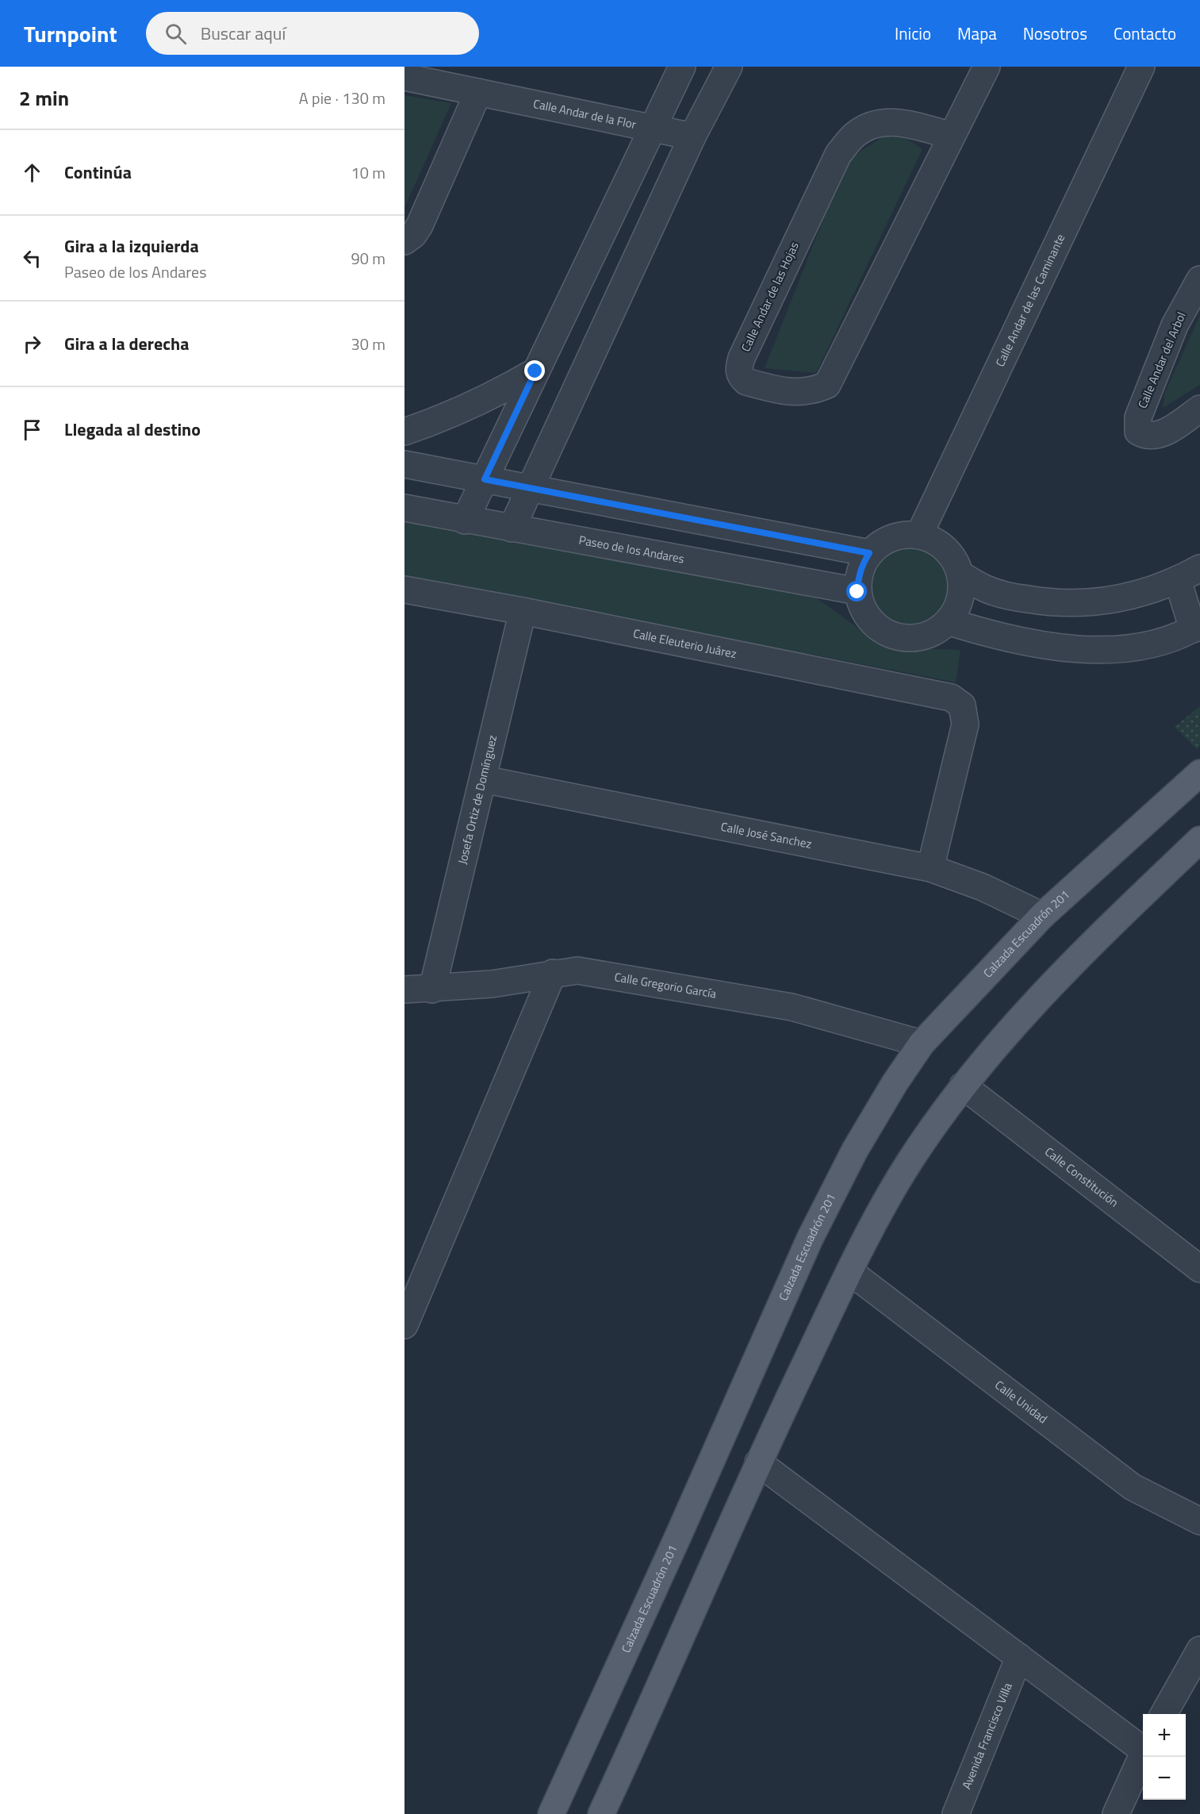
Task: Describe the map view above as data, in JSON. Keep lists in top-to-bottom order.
{
  "streets": {
    "main road": ["Calzada Escuadrón 201"],
    "street": [
      "Calle Andar de la Flor",
      "Calle Andar de las Hojas",
      "Calle Andar de las Caminante",
      "Calle Andar del Arbol",
      "Paseo de los Andares",
      "Calle Eleuterio Juárez",
      "Josefa Ortiz de Domínguez",
      "Calle José Sanchez",
      "Calle Gregorio García",
      "Calle Constitución",
      "Calle Unidad",
      "Avenida Francisco Villa"
    ]
  },
  "crossings": [
    ["Calle Andar de las Caminante", "Paseo de los Andares"],
    ["Calle Eleuterio Juárez", "Josefa Ortiz de Domínguez"],
    ["Calle Eleuterio Juárez", "Calle José Sanchez"],
    ["Josefa Ortiz de Domínguez", "Calle José Sanchez"],
    ["Josefa Ortiz de Domínguez", "Calle Gregorio García"],
    ["Calle José Sanchez", "Calzada Escuadrón 201"],
    ["Calzada Escuadrón 201", "Calle Gregorio García"]
  ],
  "page": {
    "header": "Turnpoint",
    "search": "Buscar aquí",
    "nav": [
      "Inicio",
      "Mapa",
      "Nosotros",
      "Contacto"
    ],
    "heading": ["2 min", "A pie · 130 m"],
    "list": [
      ["Continúa", "10 m"],
      ["Gira a la izquierda", "Paseo de los Andares", "90 m"],
      ["Gira a la derecha", "30 m"],
      "Llegada al destino"
    ],
    "map_buttons": ["+", "−"]
  }
}
